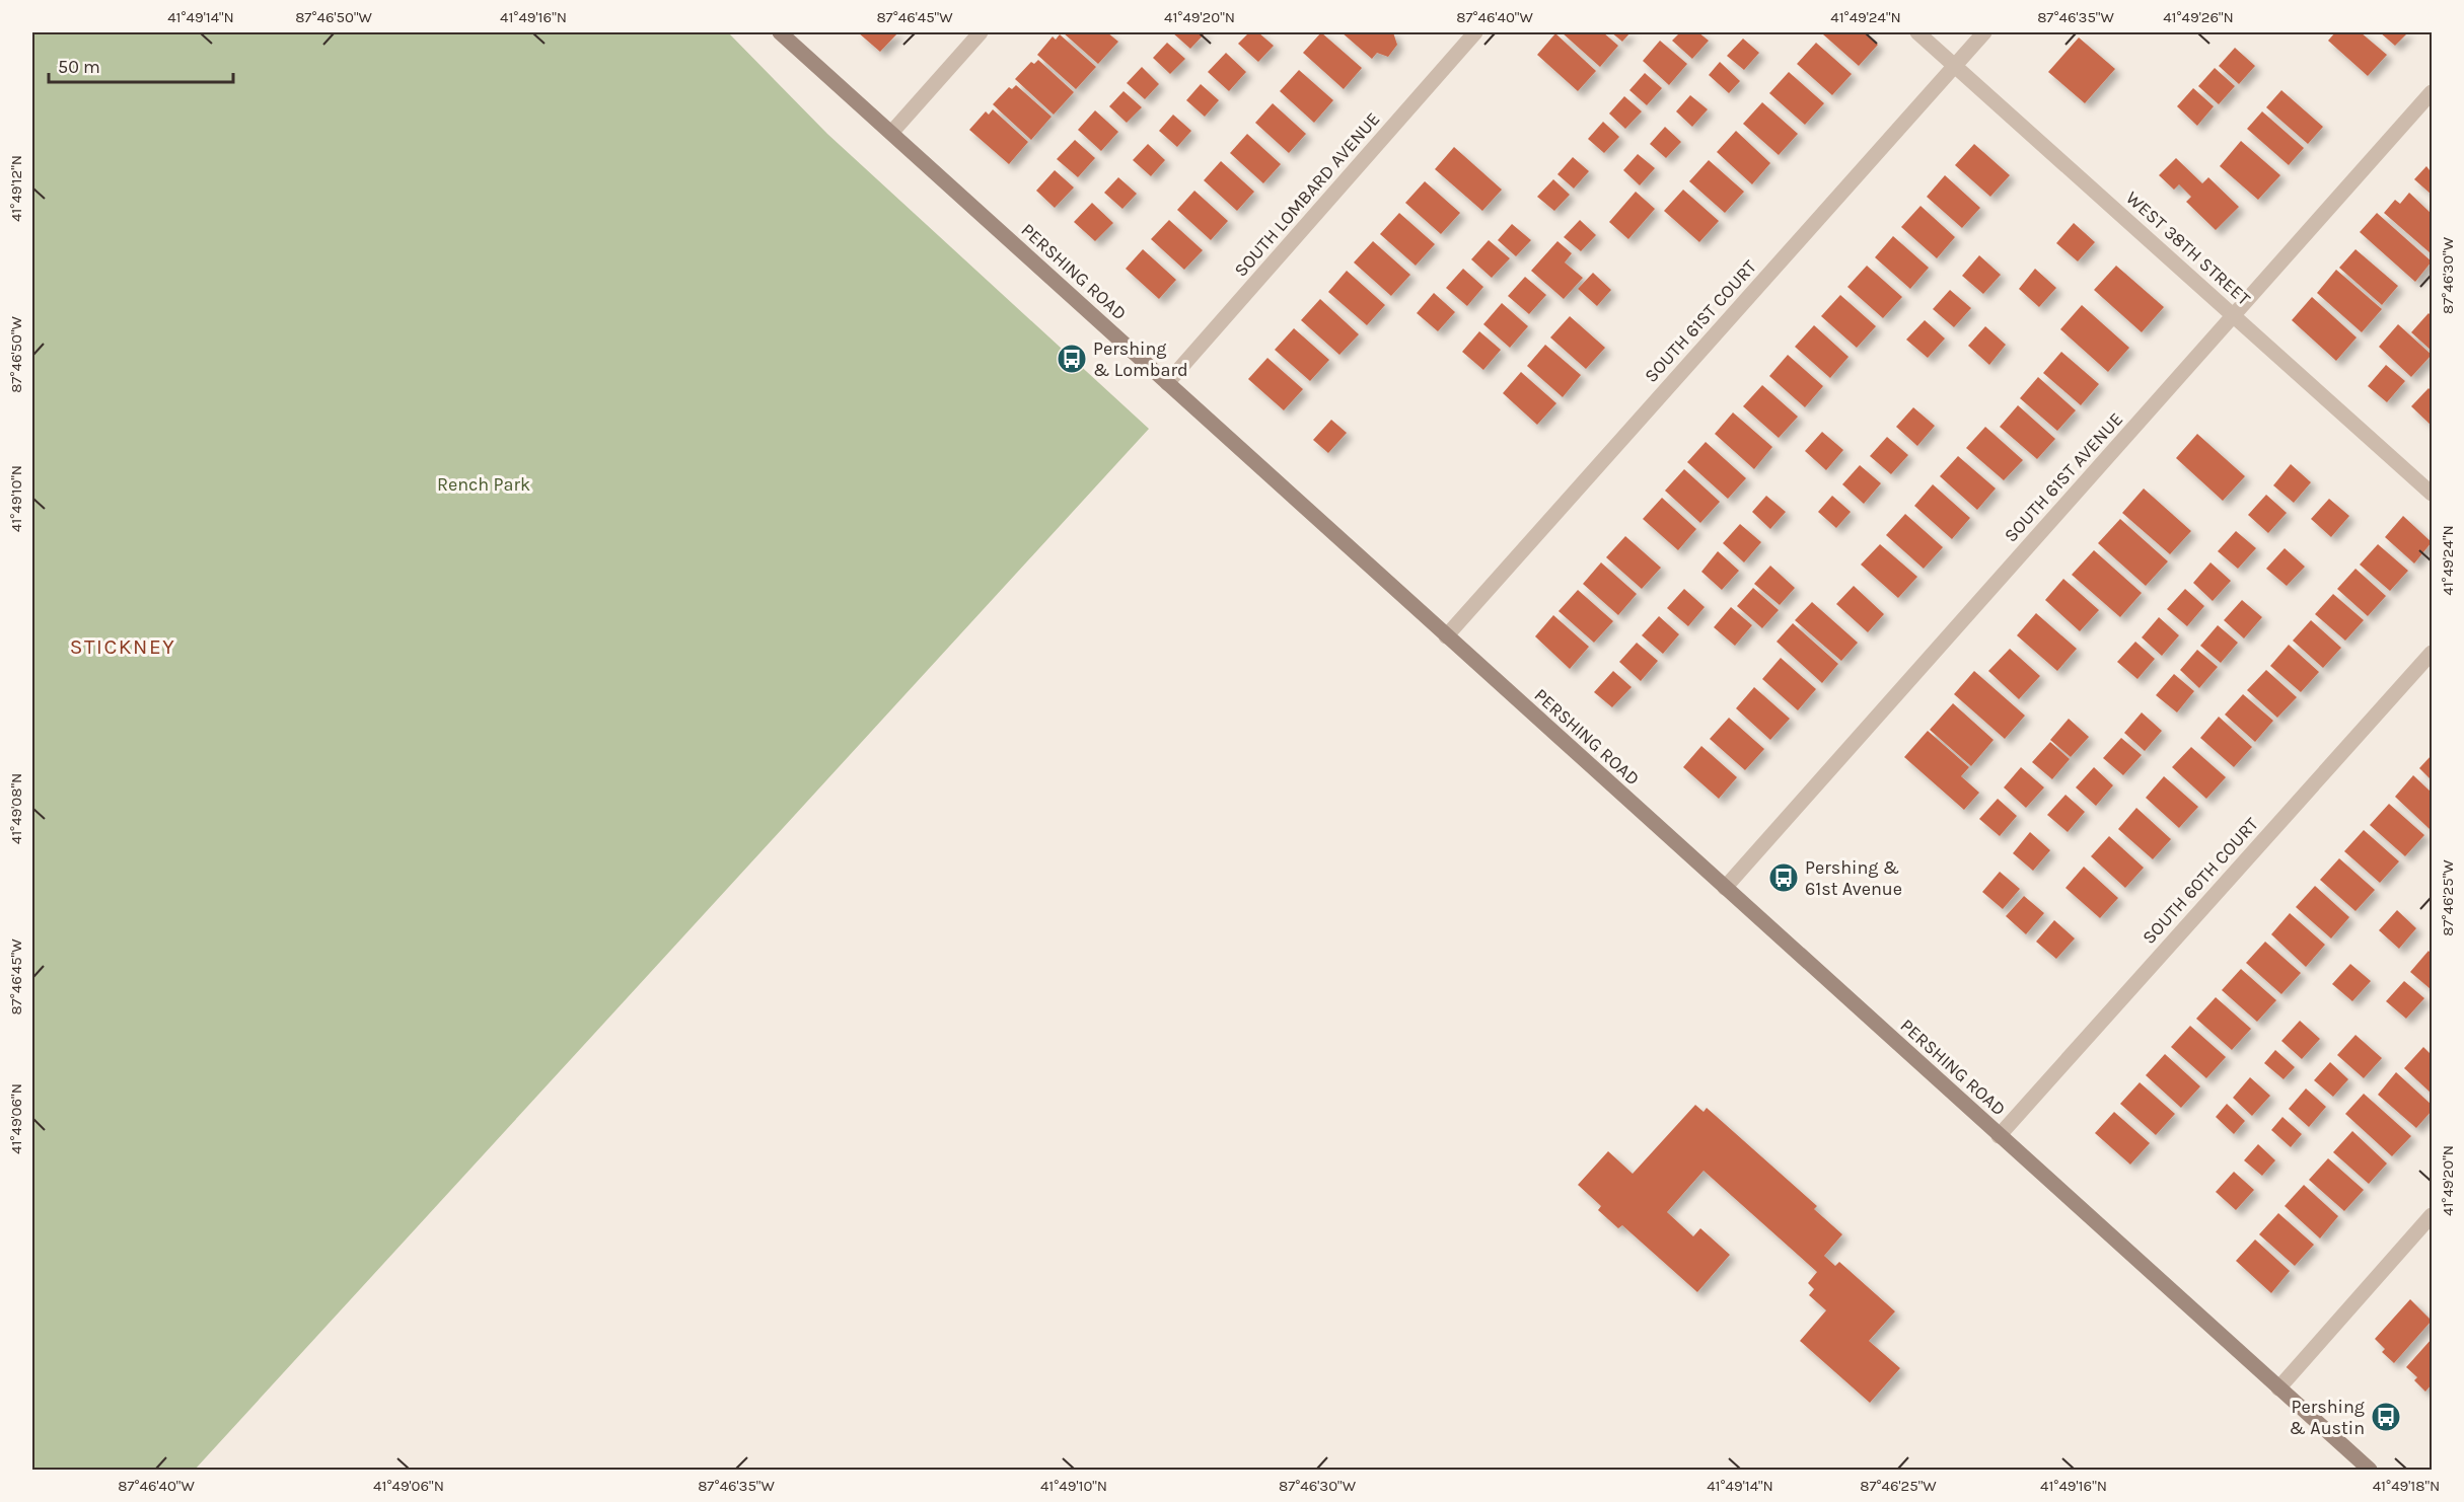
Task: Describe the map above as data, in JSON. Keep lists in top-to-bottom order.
{
  "streets": {
    "main road": ["PERSHING ROAD"],
    "street": [
      "SOUTH LOMBARD AVENUE",
      "WEST 38TH STREET",
      "SOUTH 61ST COURT",
      "SOUTH 61ST AVENUE",
      "SOUTH 60TH COURT"
    ]
  },
  "crossings": [
    ["SOUTH LOMBARD AVENUE", "PERSHING ROAD"],
    ["WEST 38TH STREET", "SOUTH 61ST COURT"],
    ["WEST 38TH STREET", "SOUTH 61ST AVENUE"],
    ["PERSHING ROAD", "SOUTH 61ST COURT"],
    ["PERSHING ROAD", "SOUTH 61ST AVENUE"],
    ["PERSHING ROAD", "SOUTH 60TH COURT"]
  ],
  "districts": ["STICKNEY"],
  "parks": ["Rench Park"],
  "places": {
    "bus stop": ["Pershing & Lombard", "Pershing & 61st Avenue", "Pershing & Austin"]
  },
  "scale_bar": "50 m",
  "coordinates": [
    "41°49'14\"N",
    "87°46'50\"W",
    "41°49'16\"N",
    "87°46'45\"W",
    "41°49'20\"N",
    "87°46'40\"W",
    "41°49'24\"N",
    "87°46'35\"W",
    "41°49'26\"N",
    "41°49'12\"N",
    "87°46'30\"W",
    "41°49'10\"N",
    "41°49'08\"N",
    "87°46'25\"W",
    "41°49'06\"N",
    "41°49'18\"N"
  ]
}
